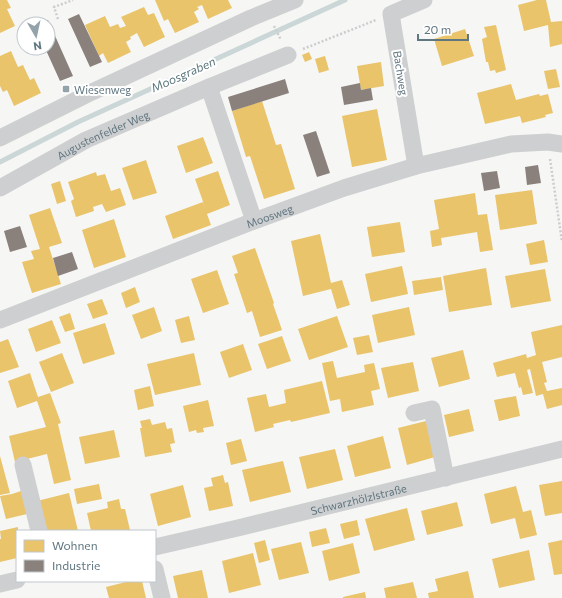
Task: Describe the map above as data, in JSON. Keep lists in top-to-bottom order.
{
  "streets": {
    "street": [
      "Bachweg",
      "Augustenfelder Weg",
      "Moosweg",
      "Schwarzhölzlstraße"
    ]
  },
  "crossings": [
    ["Bachweg", "Moosweg"]
  ],
  "water": ["Moosgraben"],
  "places": {
    "transit": ["Wiesenweg"]
  },
  "legend": ["Wohnen", "Industrie"],
  "scale_bar": "20 m",
  "north": "bottom"
}
